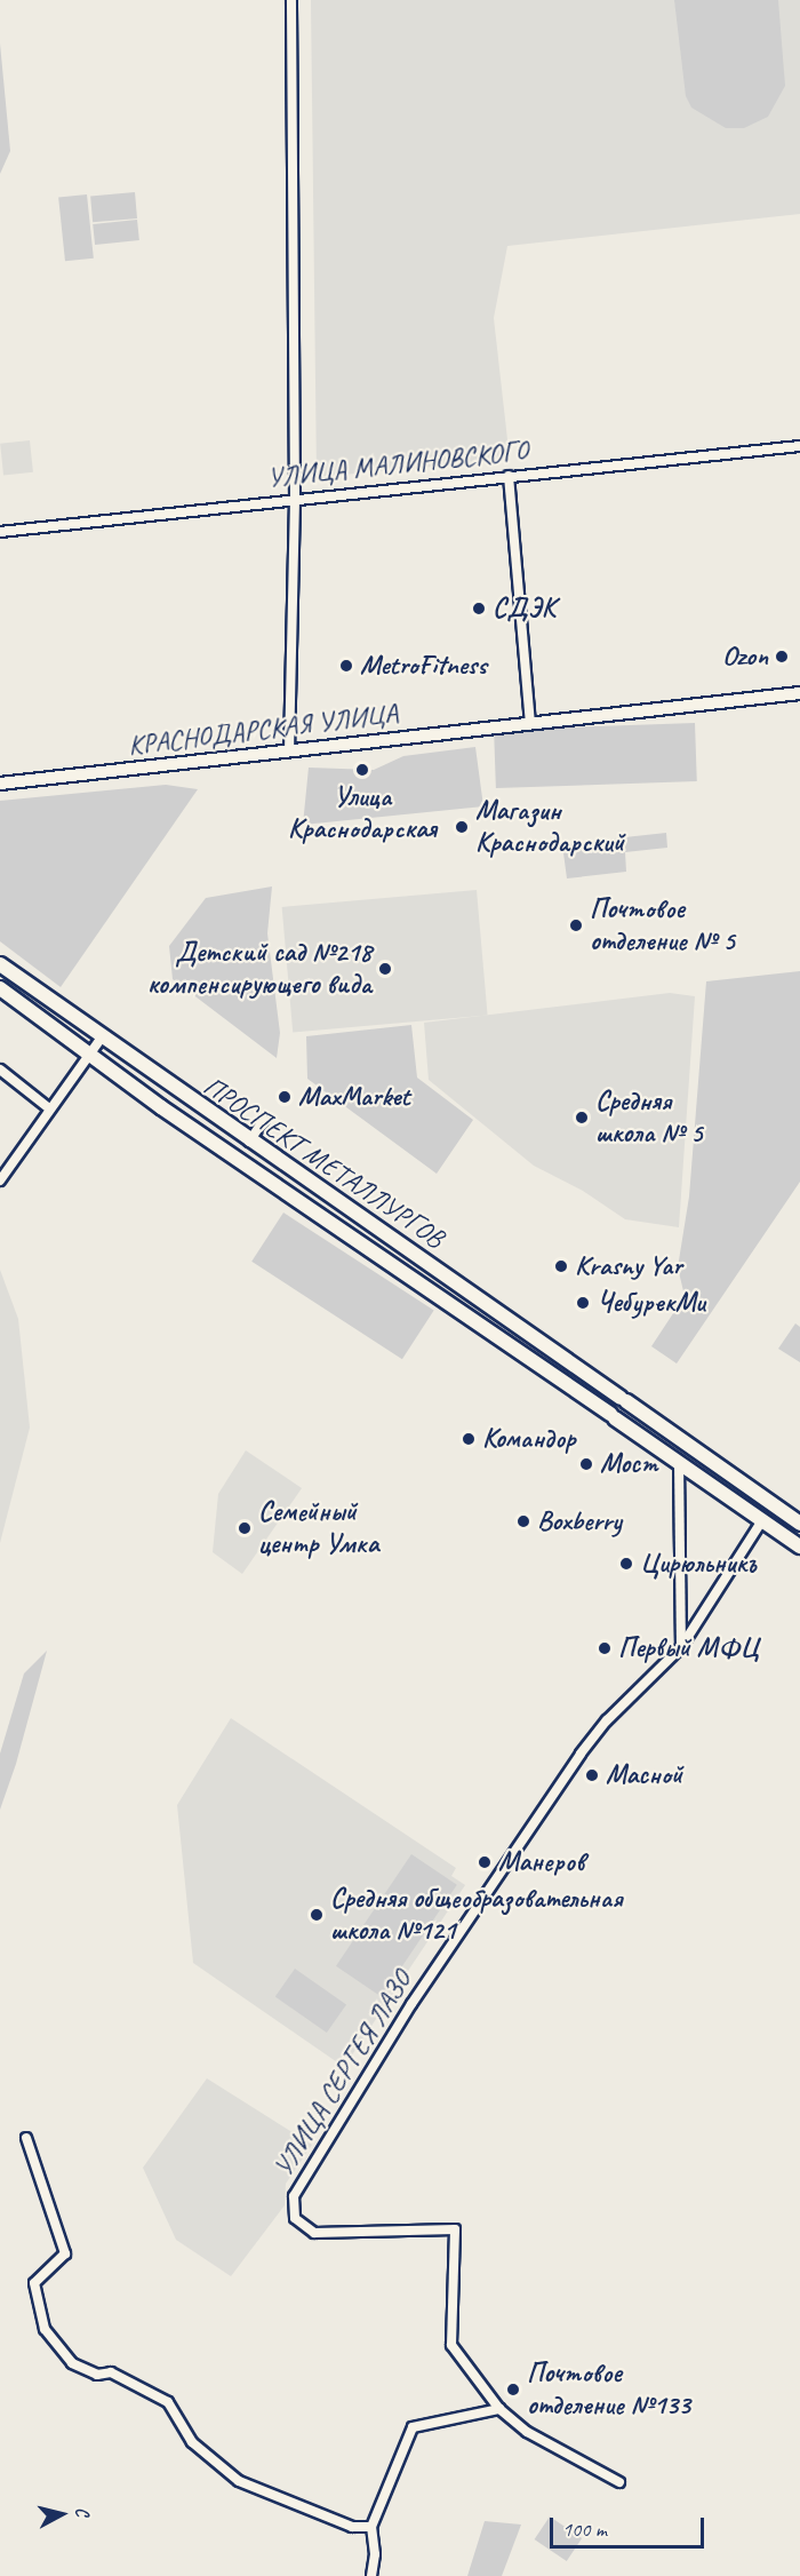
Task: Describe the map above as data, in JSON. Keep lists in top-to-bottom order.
{
  "streets": {
    "main road": ["КРАСНОДАРСКАЯ УЛИЦА", "ПРОСПЕКТ МЕТАЛЛУРГОВ"],
    "street": ["УЛИЦА МАЛИНОВСКОГО", "УЛИЦА СЕРГЕЯ ЛАЗО"]
  },
  "crossings": [
    ["ПРОСПЕКТ МЕТАЛЛУРГОВ", "УЛИЦА СЕРГЕЯ ЛАЗО"]
  ],
  "places": [
    "СДЭК",
    "Ozon",
    "MetroFitness",
    "Улица Краснодарская",
    "Магазин Краснодарский",
    "Почтовое отделение № 5",
    "Детский сад №218 компенсирующего вида",
    "MaxMarket",
    "Средняя школа № 5",
    "Krasny Yar",
    "ЧебурекМи",
    "Командор",
    "Мост",
    "Boxberry",
    "Семейный центр Умка",
    "Цирюльникъ",
    "Первый МФЦ",
    "Масной",
    "Манеров",
    "Средняя общеобразовательная школа №121",
    "Почтовое отделение №133"
  ],
  "scale_bar": "100 m",
  "north": "right"
}
